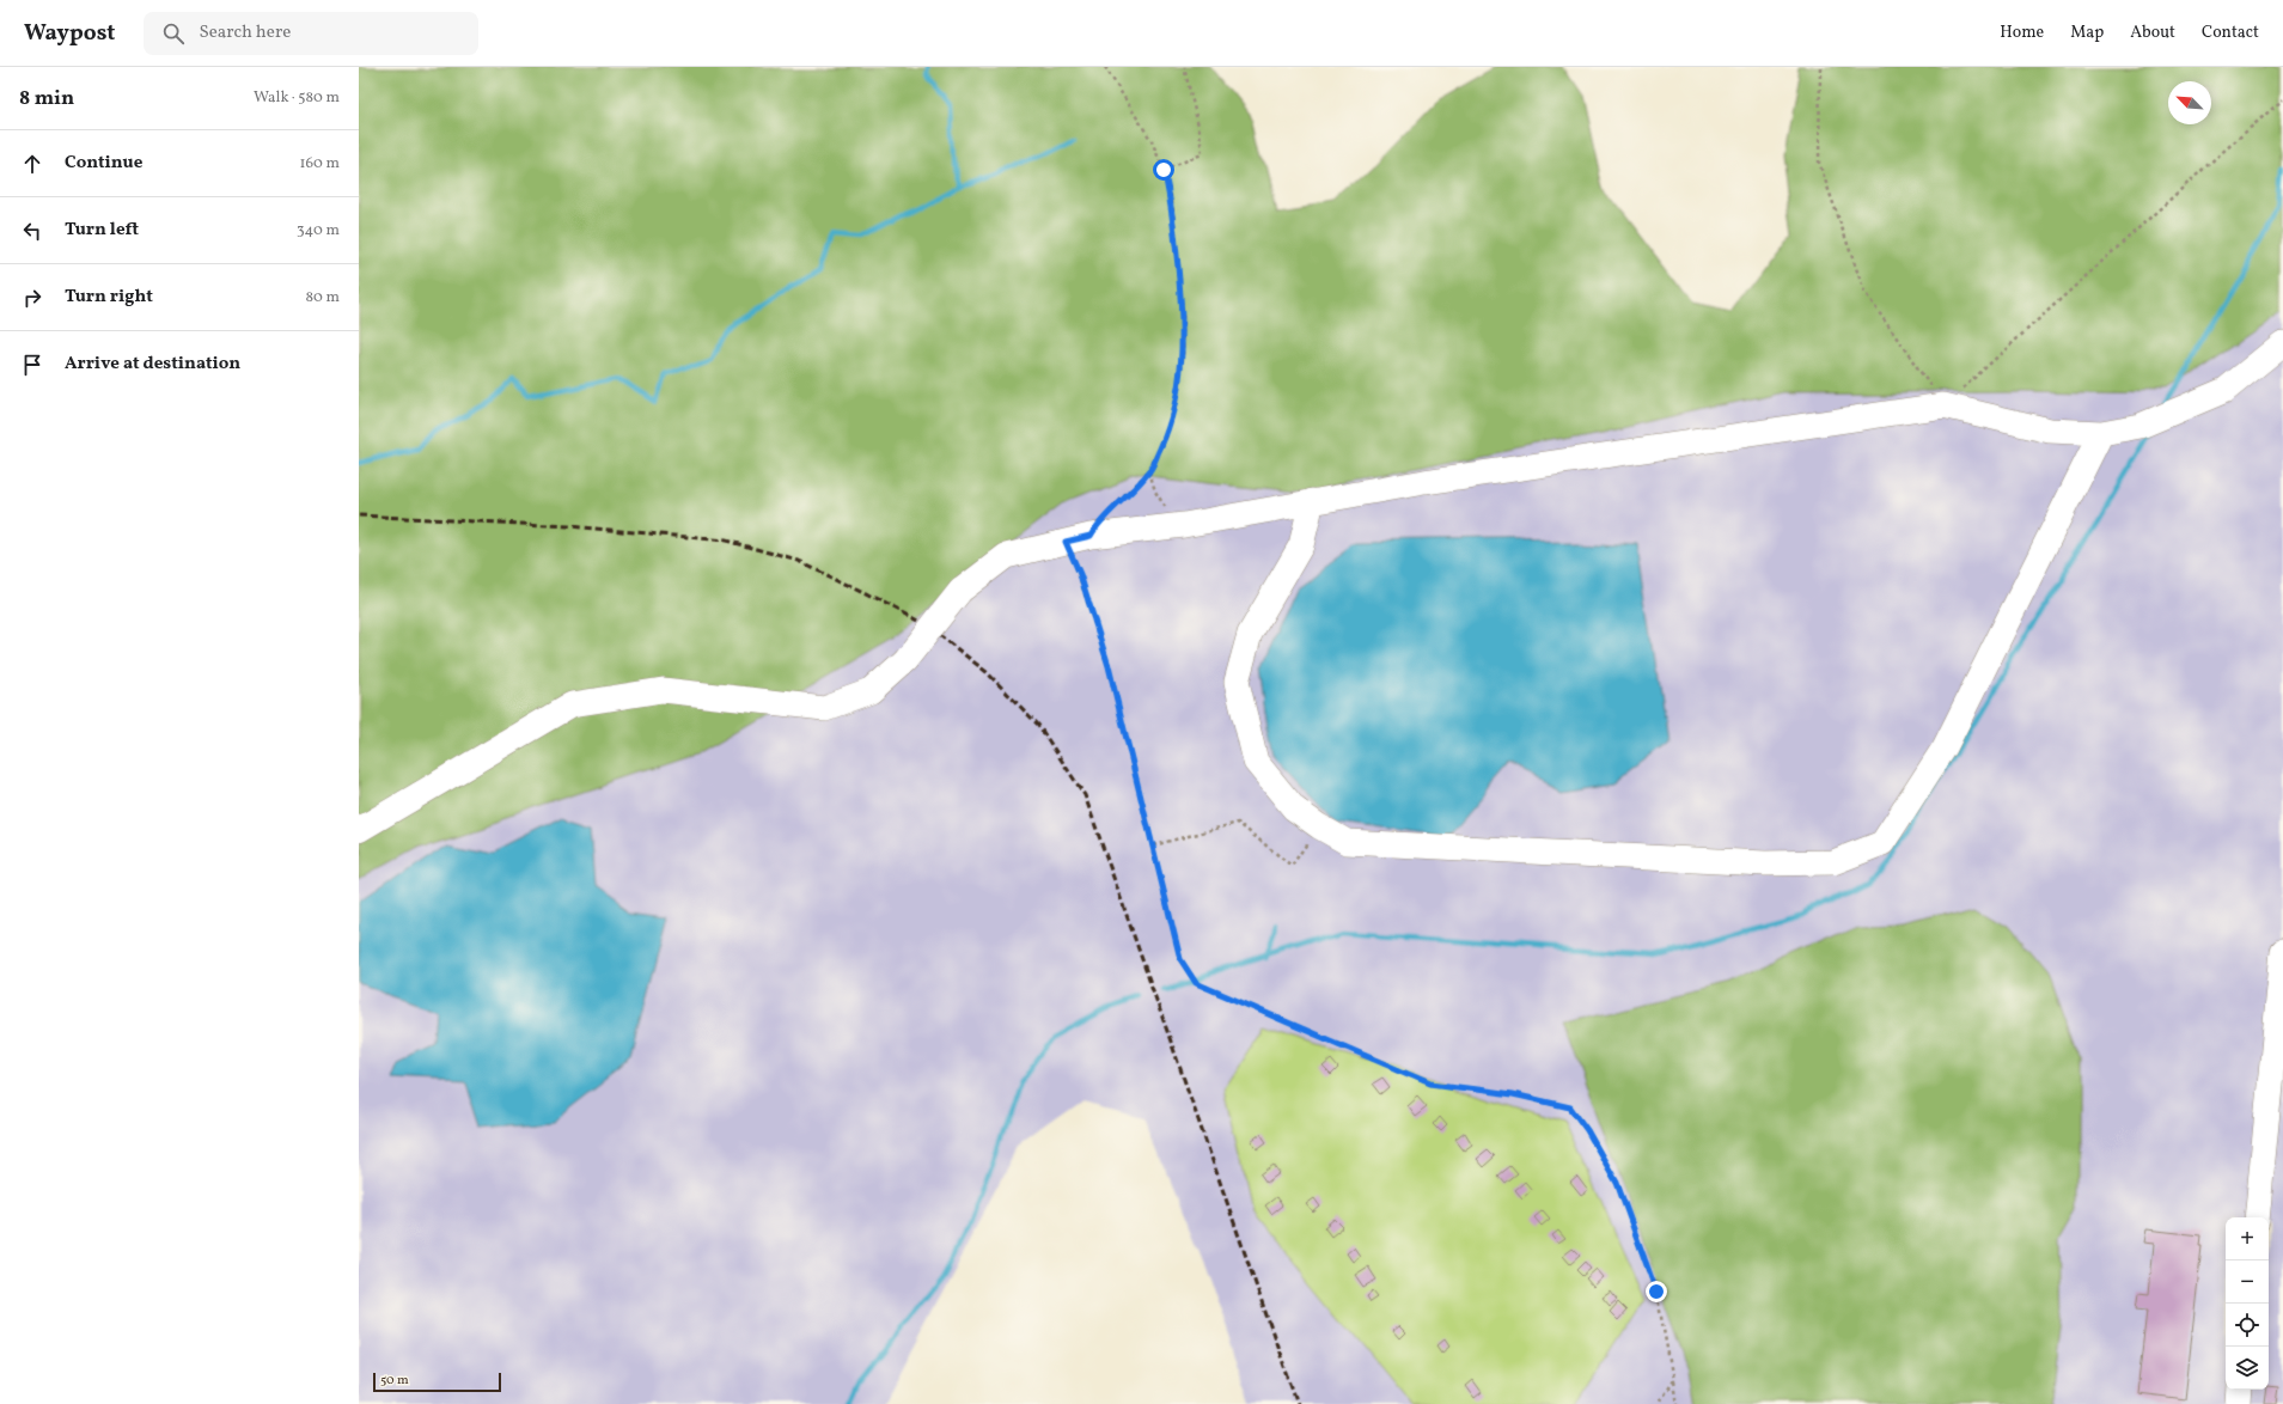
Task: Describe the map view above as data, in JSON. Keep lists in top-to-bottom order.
{
  "scale_bar": "50 m",
  "north": "top left",
  "page": {
    "header": "Waypost",
    "search": "Search here",
    "nav": [
      "Home",
      "Map",
      "About",
      "Contact"
    ],
    "heading": ["8 min", "Walk · 580 m"],
    "list": [
      ["Continue", "160 m"],
      ["Turn left", "340 m"],
      ["Turn right", "80 m"],
      "Arrive at destination"
    ],
    "map_buttons": ["+", "−"],
    "scale": "50 m"
  }
}
